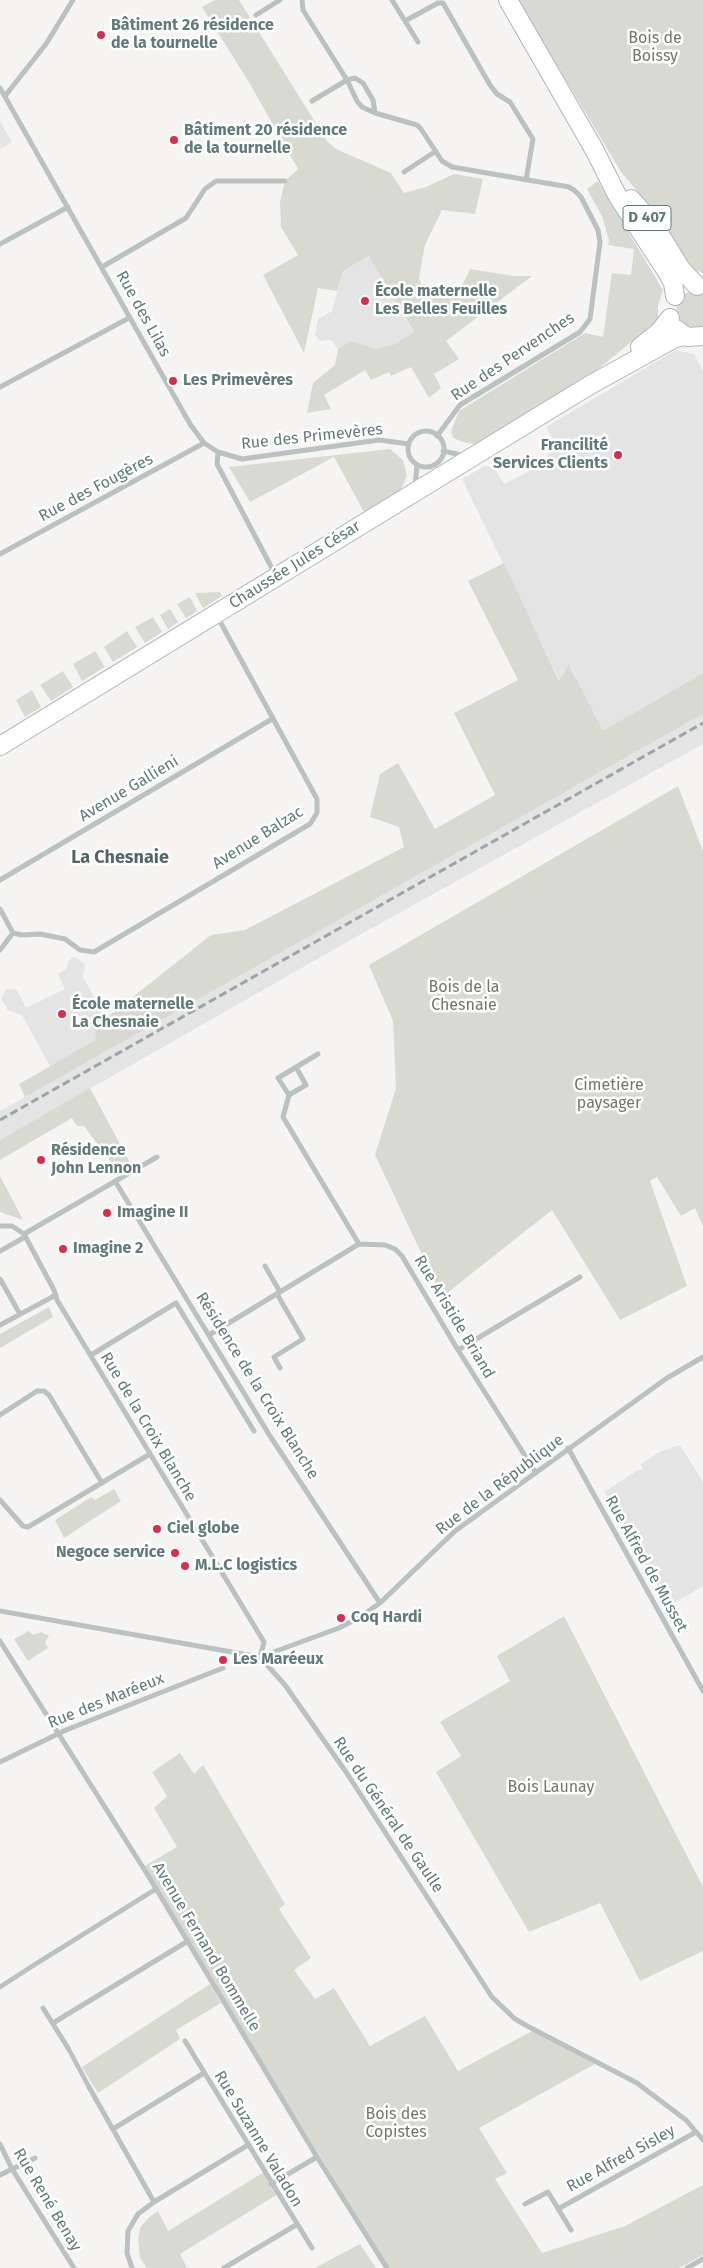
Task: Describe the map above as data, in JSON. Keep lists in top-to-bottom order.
{
  "streets": {
    "main road": ["D 407", "Chaussée Jules César"],
    "street": [
      "Rue des Lilas",
      "Rue des Pervenches",
      "Rue des Primevères",
      "Rue des Fougères",
      "Avenue Gallieni",
      "Avenue Balzac",
      "Rue Aristide Briand",
      "Résidence de la Croix Blanche",
      "Rue de la Croix Blanche",
      "Rue de la République",
      "Rue Alfred de Musset",
      "Rue des Maréeux",
      "Rue du Général de Gaulle",
      "Avenue Fernand Bommelle",
      "Rue Suzanne Valadon",
      "Rue Alfred Sisley",
      "Rue René Benay"
    ]
  },
  "crossings": [
    ["Rue des Lilas", "Rue des Primevères"],
    ["Rue des Lilas", "Rue des Fougères"],
    ["Rue des Pervenches", "Rue des Primevères"],
    ["Chaussée Jules César", "Avenue Balzac"],
    ["Avenue Gallieni", "Avenue Balzac"],
    ["Rue Aristide Briand", "Rue de la République"],
    ["Résidence de la Croix Blanche", "Rue de la République"],
    ["Rue de la Croix Blanche", "Rue de la République"],
    ["Rue de la Croix Blanche", "Rue du Général de Gaulle"],
    ["Rue de la République", "Rue Alfred de Musset"],
    ["Rue de la République", "Rue du Général de Gaulle"],
    ["Rue des Maréeux", "Avenue Fernand Bommelle"],
    ["Rue du Général de Gaulle", "Rue Alfred Sisley"]
  ],
  "districts": ["La Chesnaie"],
  "parks": [
    "Bois de Boissy",
    "Bois de la Chesnaie",
    "Cimetière paysager",
    "Bois Launay",
    "Bois des Copistes"
  ],
  "places": [
    "Bâtiment 26 résidence de la tournelle",
    "Bâtiment 20 résidence de la tournelle",
    "École maternelle Les Belles Feuilles",
    "Les Primevères",
    "Francilité Services Clients",
    "École maternelle La Chesnaie",
    "Résidence John Lennon",
    "Imagine II",
    "Imagine 2",
    "Ciel globe",
    "Negoce service",
    "M.L.C logistics",
    "Coq Hardi",
    "Les Maréeux"
  ]
}
